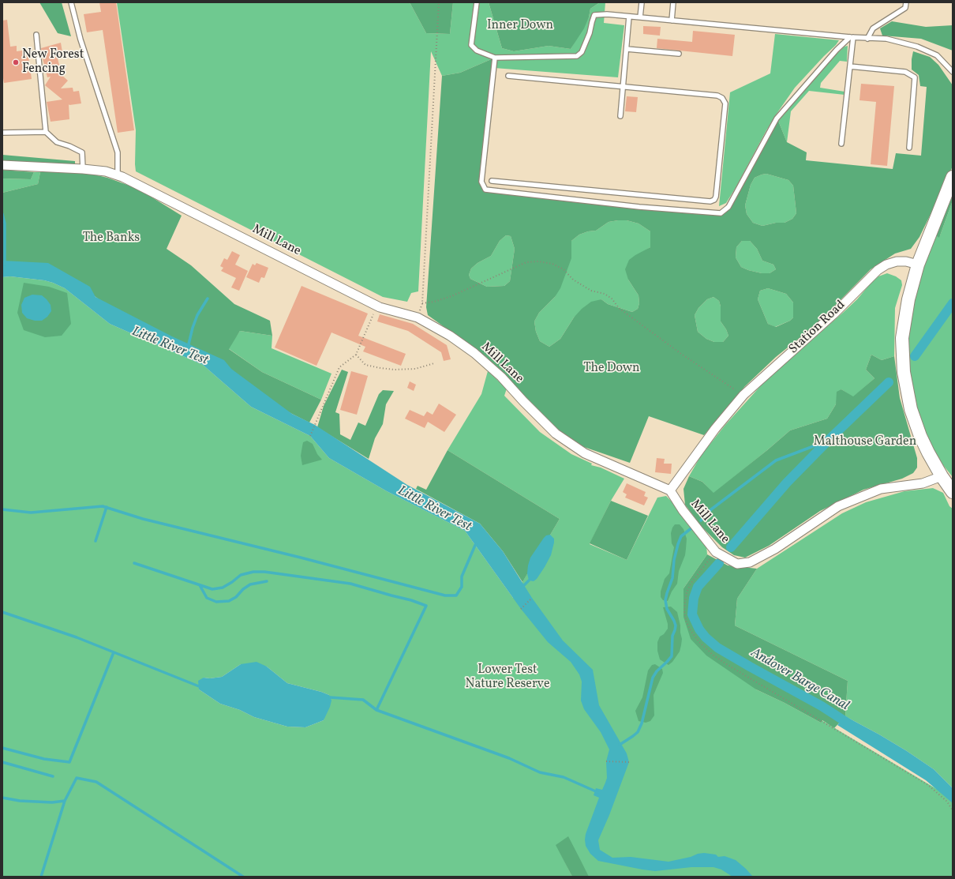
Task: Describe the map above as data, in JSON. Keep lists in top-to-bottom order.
{
  "streets": {
    "street": ["Mill Lane", "Station Road"]
  },
  "crossings": [
    ["Mill Lane", "Station Road"]
  ],
  "water": ["Little River Test", "Andover Barge Canal"],
  "parks": [
    "Inner Down",
    "The Banks",
    "The Down",
    "Malthouse Garden",
    "Lower Test Nature Reserve"
  ],
  "places": ["New Forest Fencing"]
}
